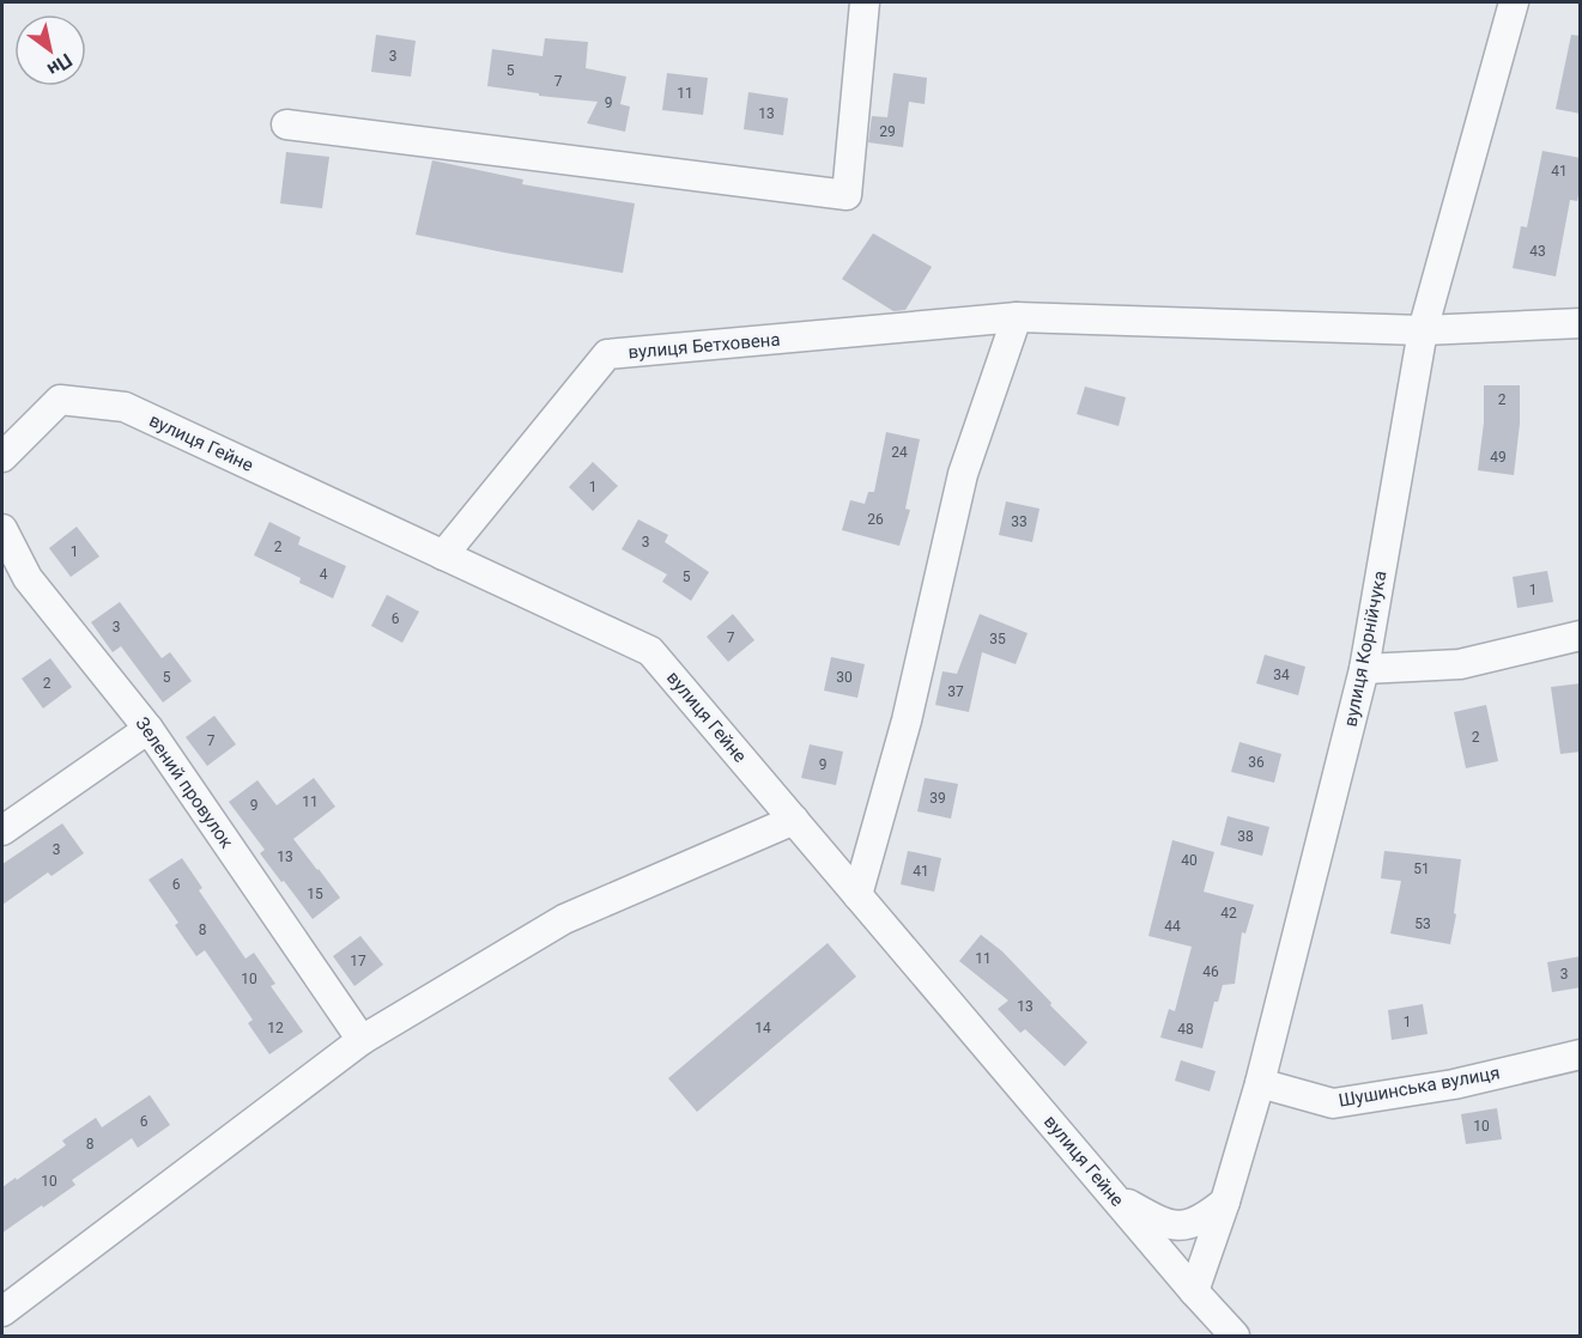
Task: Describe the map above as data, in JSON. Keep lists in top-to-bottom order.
{
  "streets": {
    "street": [
      "вулиця Бетховена",
      "вулиця Гейне",
      "вулиця Корнійчука",
      "Зелений провулок",
      "Шушинська вулиця"
    ]
  },
  "crossings": [
    ["вулиця Бетховена", "вулиця Гейне"],
    ["вулиця Бетховена", "вулиця Корнійчука"],
    ["вулиця Гейне", "вулиця Корнійчука"],
    ["вулиця Корнійчука", "Шушинська вулиця"]
  ],
  "house_numbers": [
    "3",
    "5",
    "7",
    "11",
    "9",
    "13",
    "29",
    "41",
    "43",
    "2",
    "24",
    "49",
    "1",
    "26",
    "33",
    "3",
    "2",
    "1",
    "4",
    "5",
    "1",
    "6",
    "3",
    "7",
    "35",
    "34",
    "5",
    "30",
    "2",
    "37",
    "2",
    "7",
    "36",
    "9",
    "39",
    "11",
    "9",
    "38",
    "3",
    "13",
    "40",
    "51",
    "41",
    "6",
    "15",
    "42",
    "53",
    "44",
    "8",
    "11",
    "17",
    "46",
    "3",
    "10",
    "13",
    "1",
    "12",
    "14",
    "48",
    "6",
    "10",
    "8",
    "10"
  ],
  "north": "bottom right"
}
